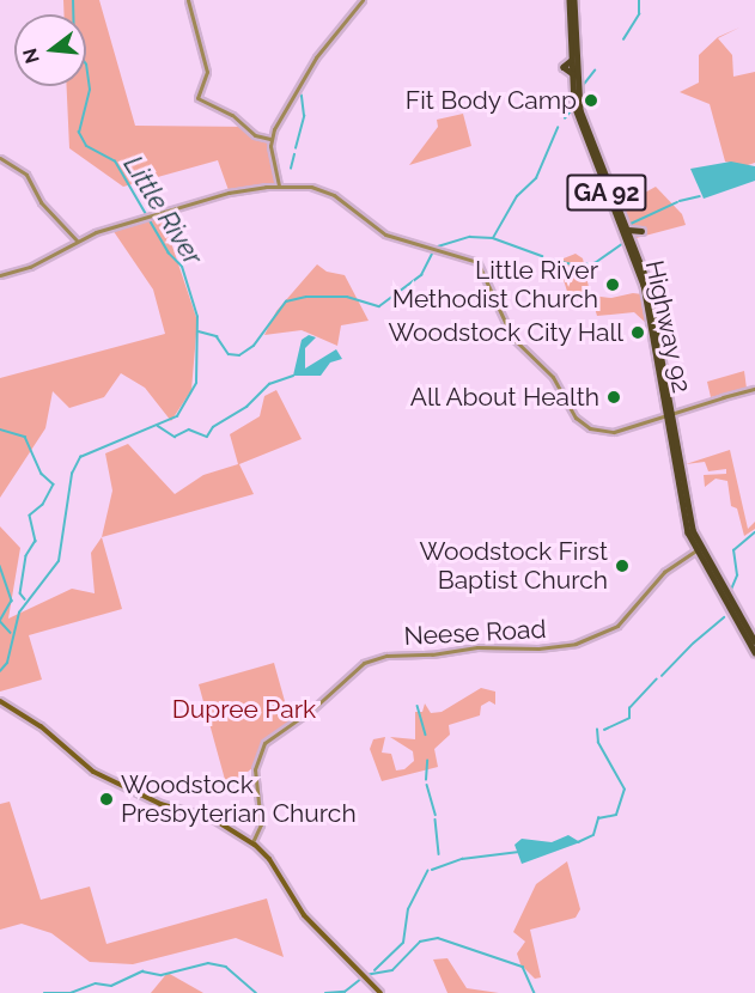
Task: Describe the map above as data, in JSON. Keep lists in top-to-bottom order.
{
  "streets": {
    "main road": ["GA 92", "Highway 92"],
    "street": ["Neese Road"]
  },
  "crossings": [
    ["Highway 92", "Neese Road"]
  ],
  "water": ["Little River"],
  "parks": ["Dupree Park"],
  "places": [
    "Fit Body Camp",
    "Little River Methodist Church",
    "Woodstock City Hall",
    "All About Health",
    "Woodstock First Baptist Church",
    "Woodstock Presbyterian Church"
  ],
  "north": "left"
}
